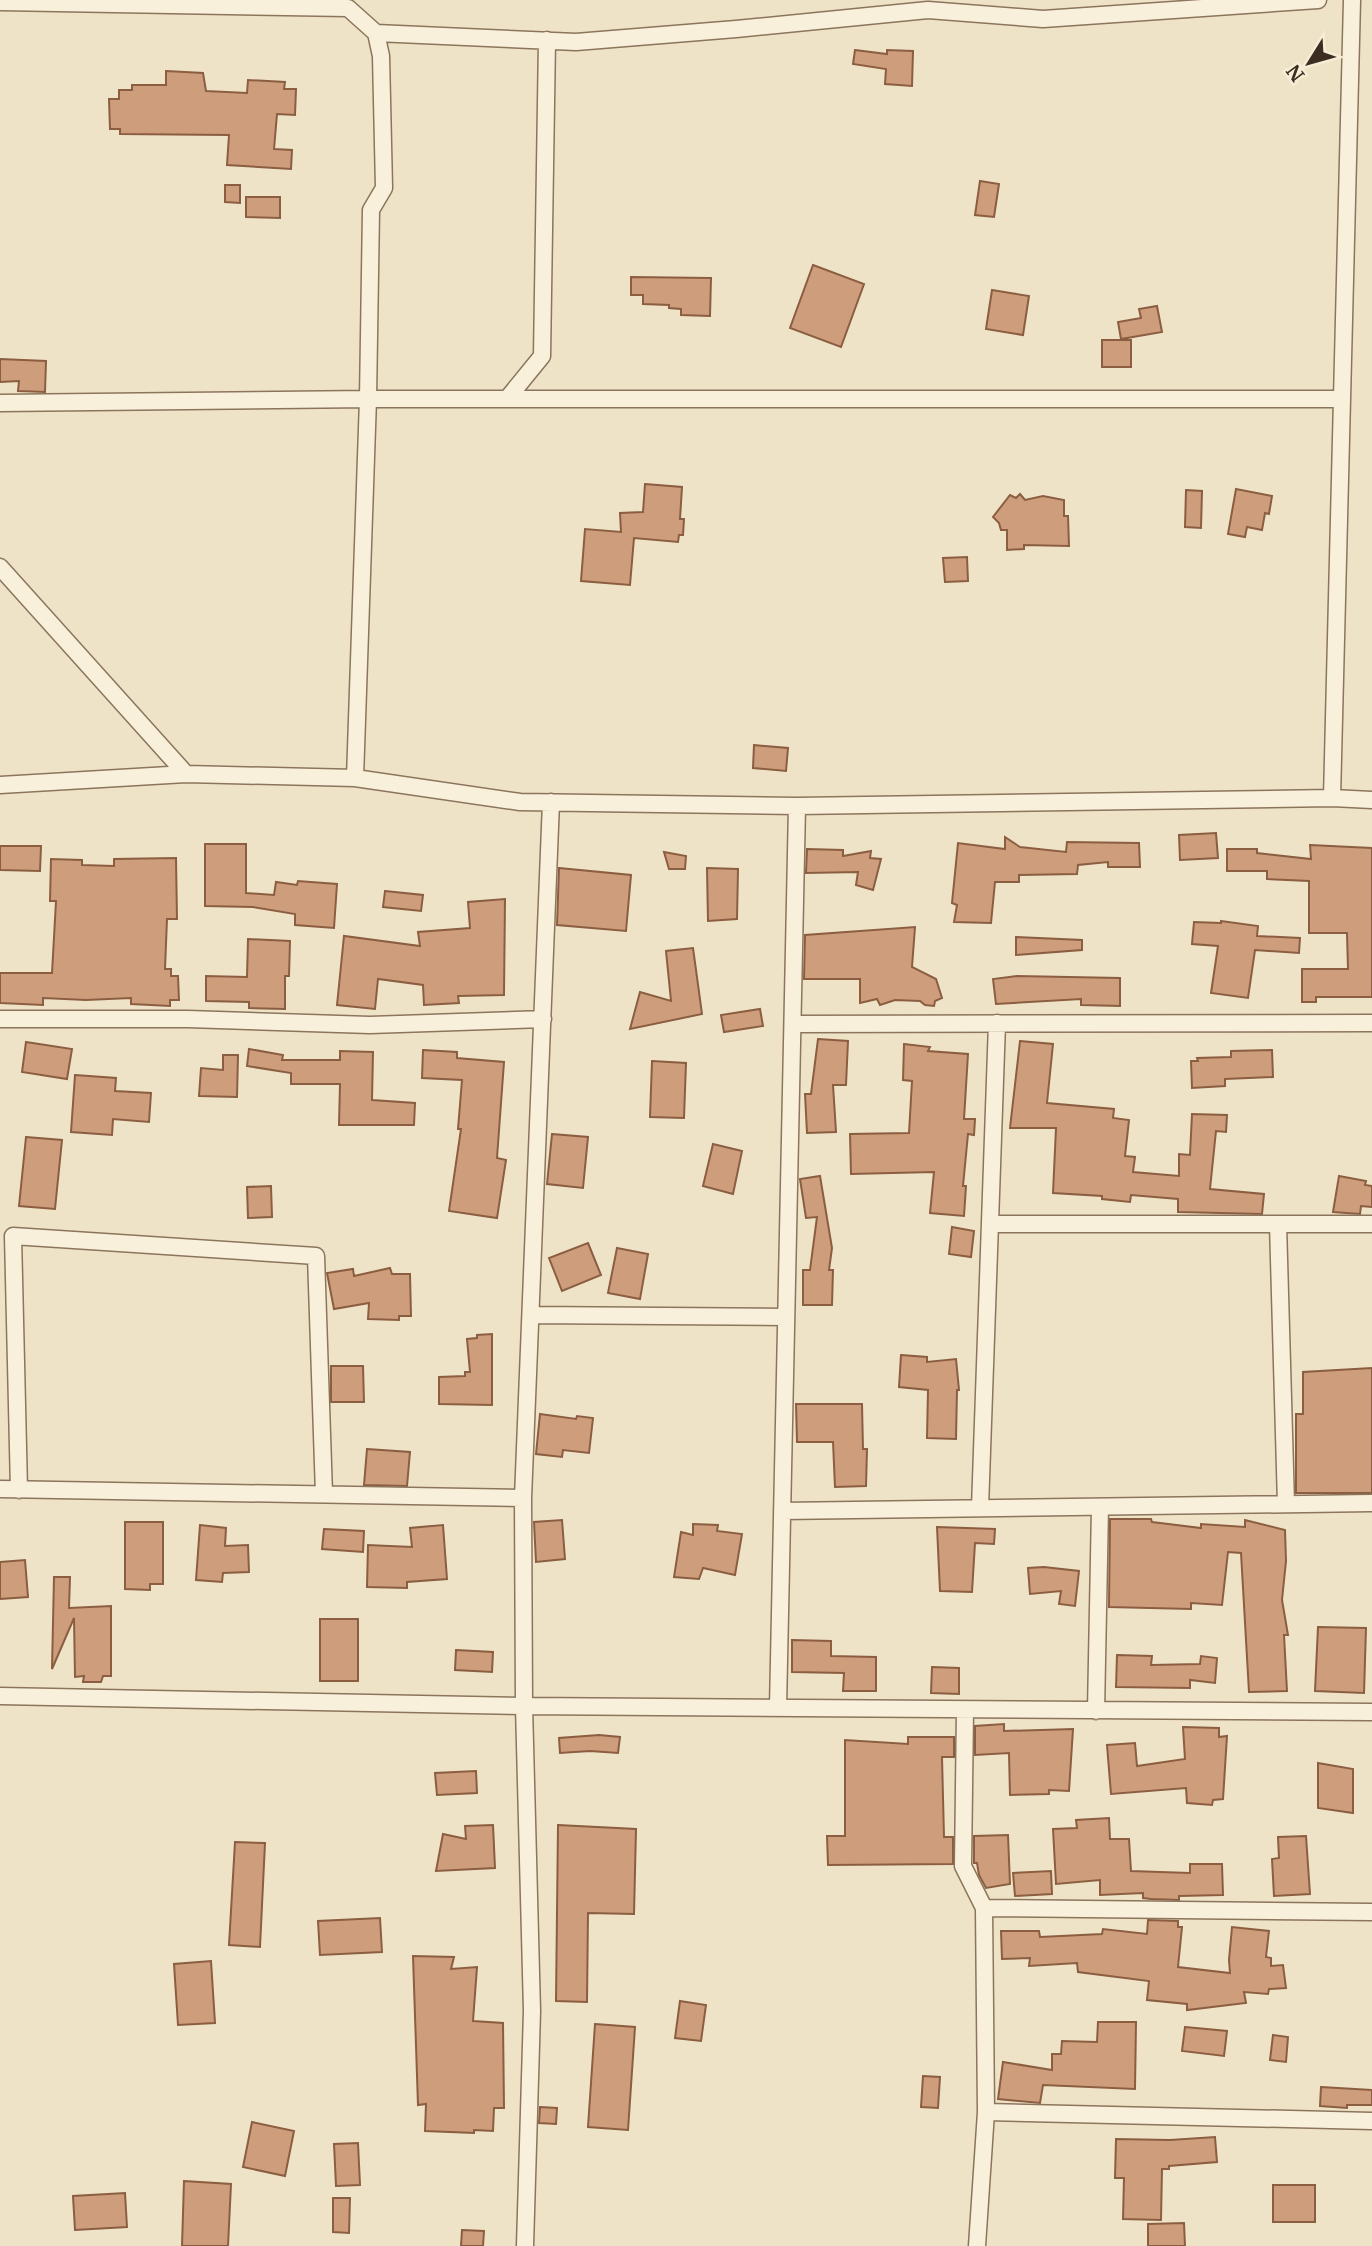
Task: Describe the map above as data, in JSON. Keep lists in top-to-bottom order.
{
  "north": "bottom left"
}
